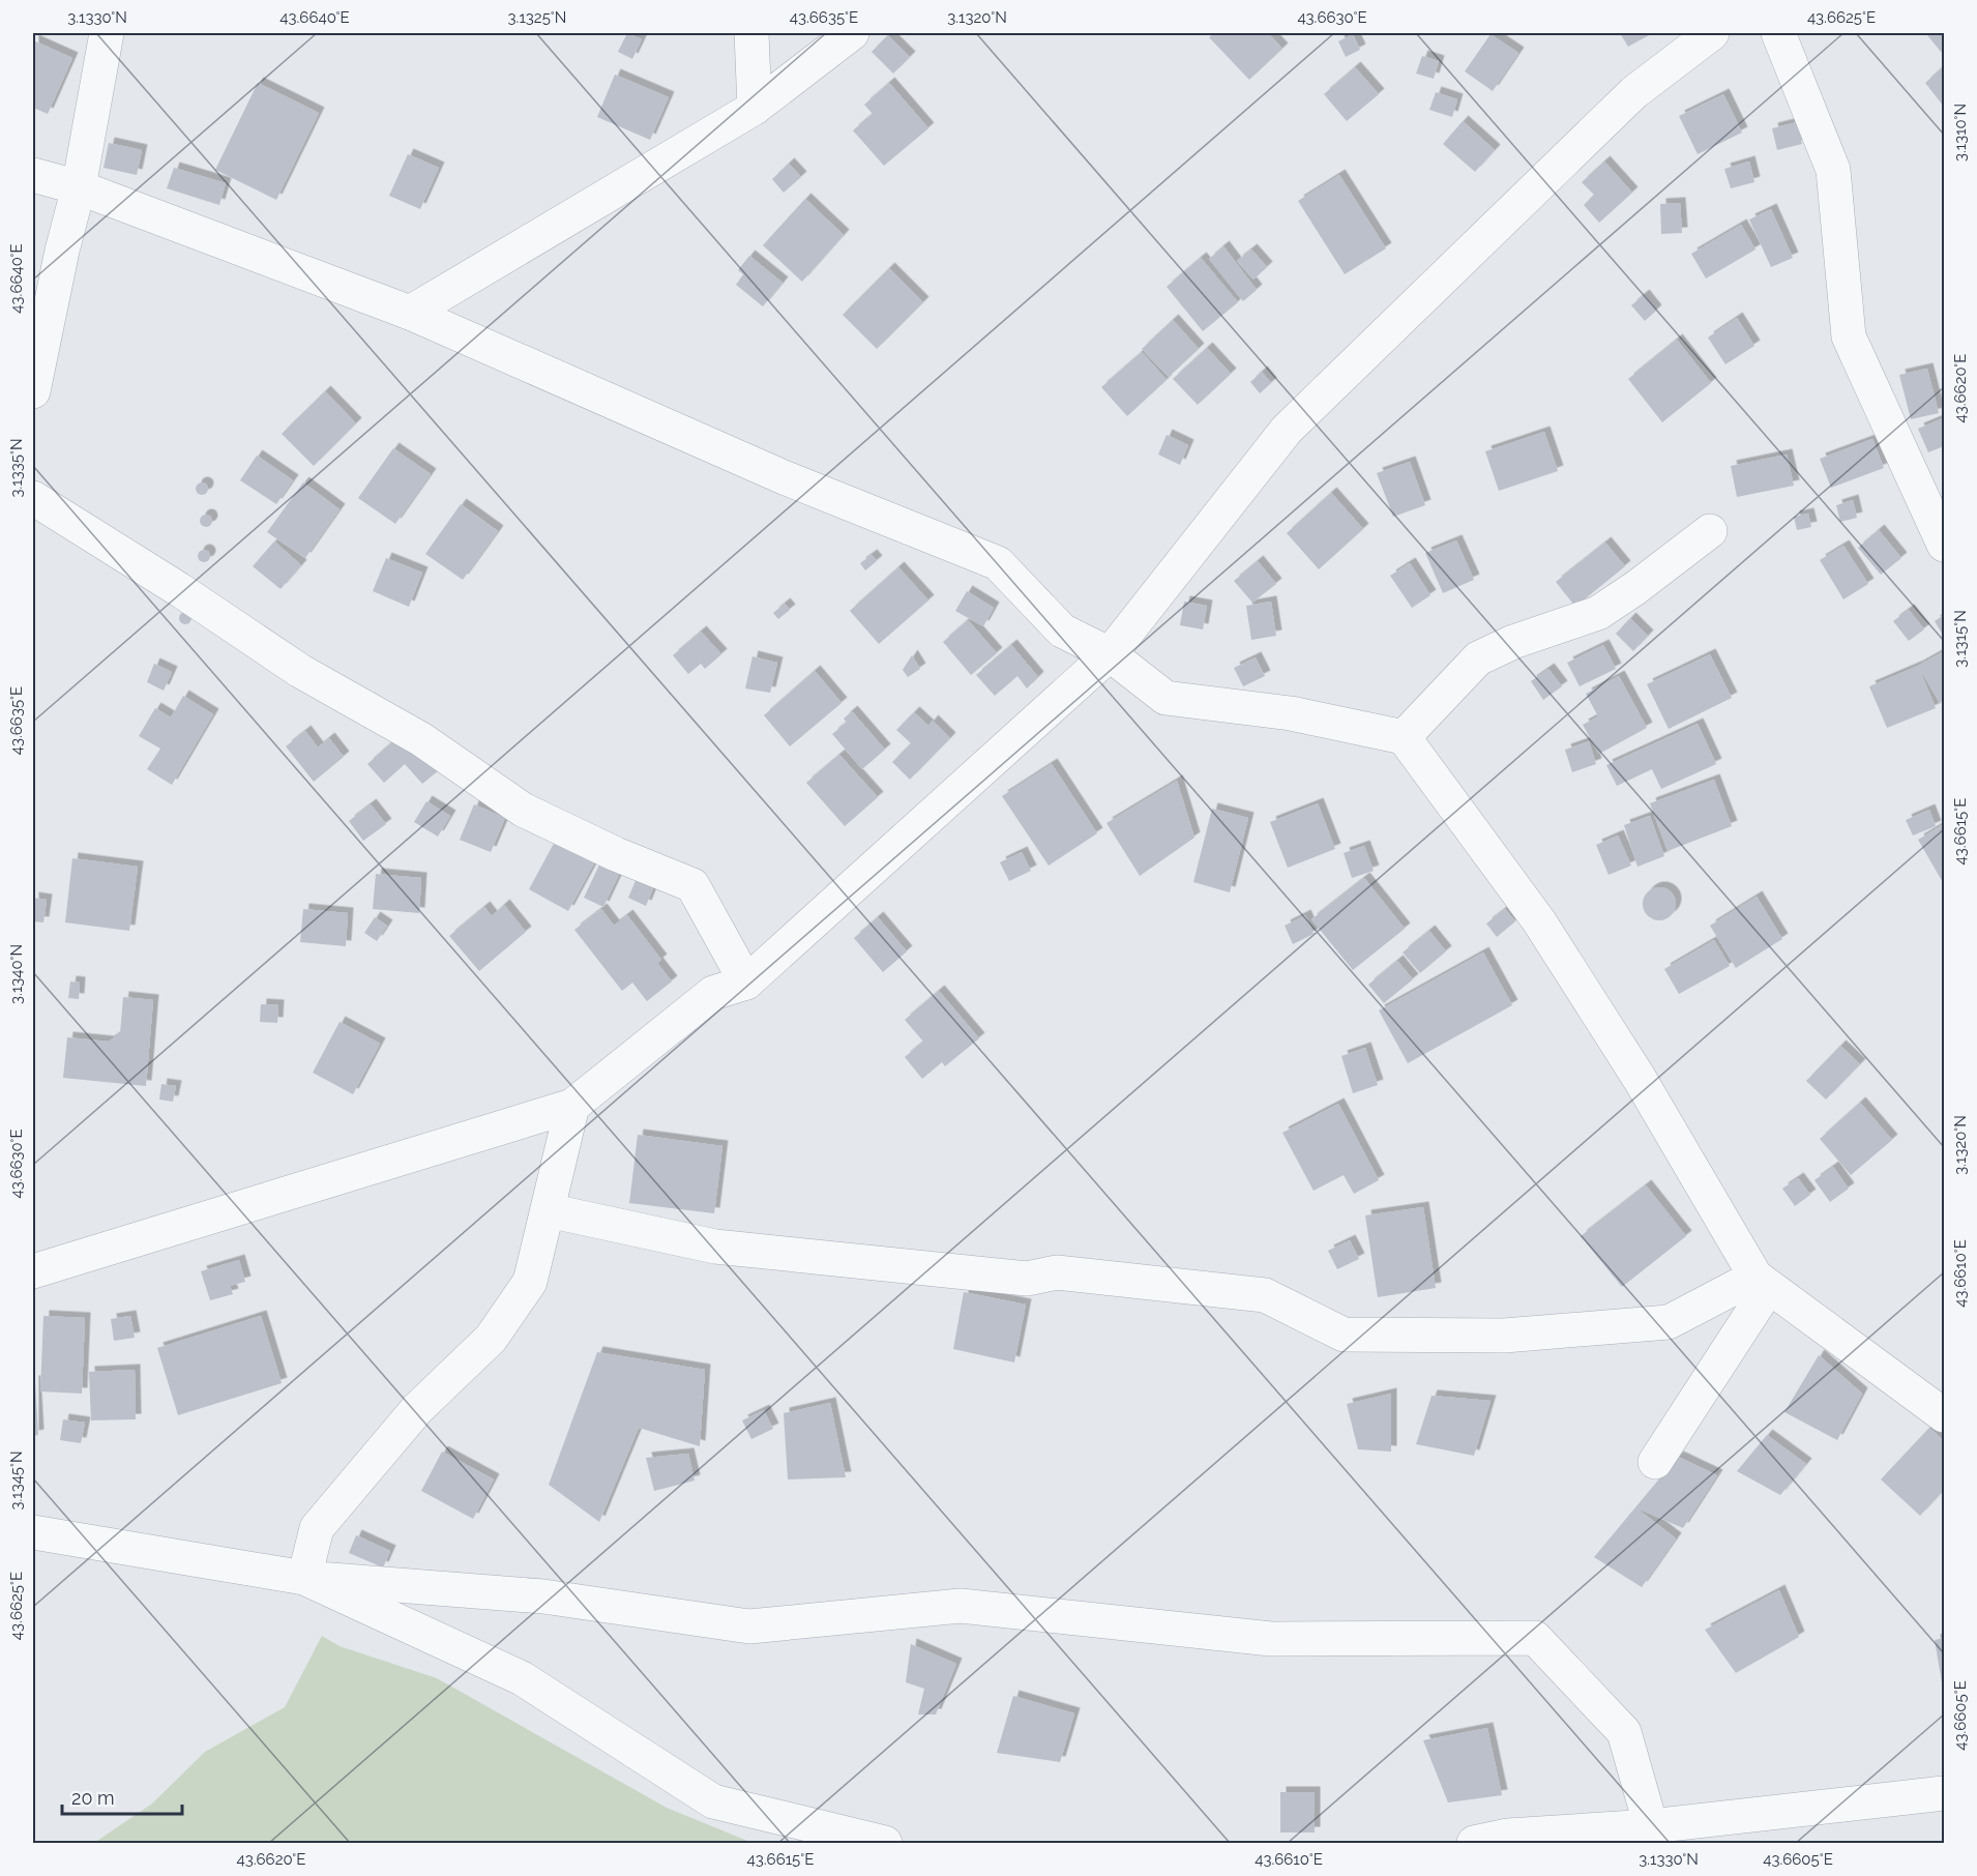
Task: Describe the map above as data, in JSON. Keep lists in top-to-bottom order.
{
  "scale_bar": "20 m",
  "coordinates": [
    "3.1330°N",
    "43.6640°E",
    "3.1325°N",
    "43.6635°E",
    "3.1320°N",
    "43.6630°E",
    "43.6625°E",
    "3.1310°N",
    "43.6620°E",
    "3.1335°N",
    "3.1315°N",
    "43.6615°E",
    "3.1340°N",
    "43.6610°E",
    "3.1345°N",
    "43.6605°E"
  ]
}
